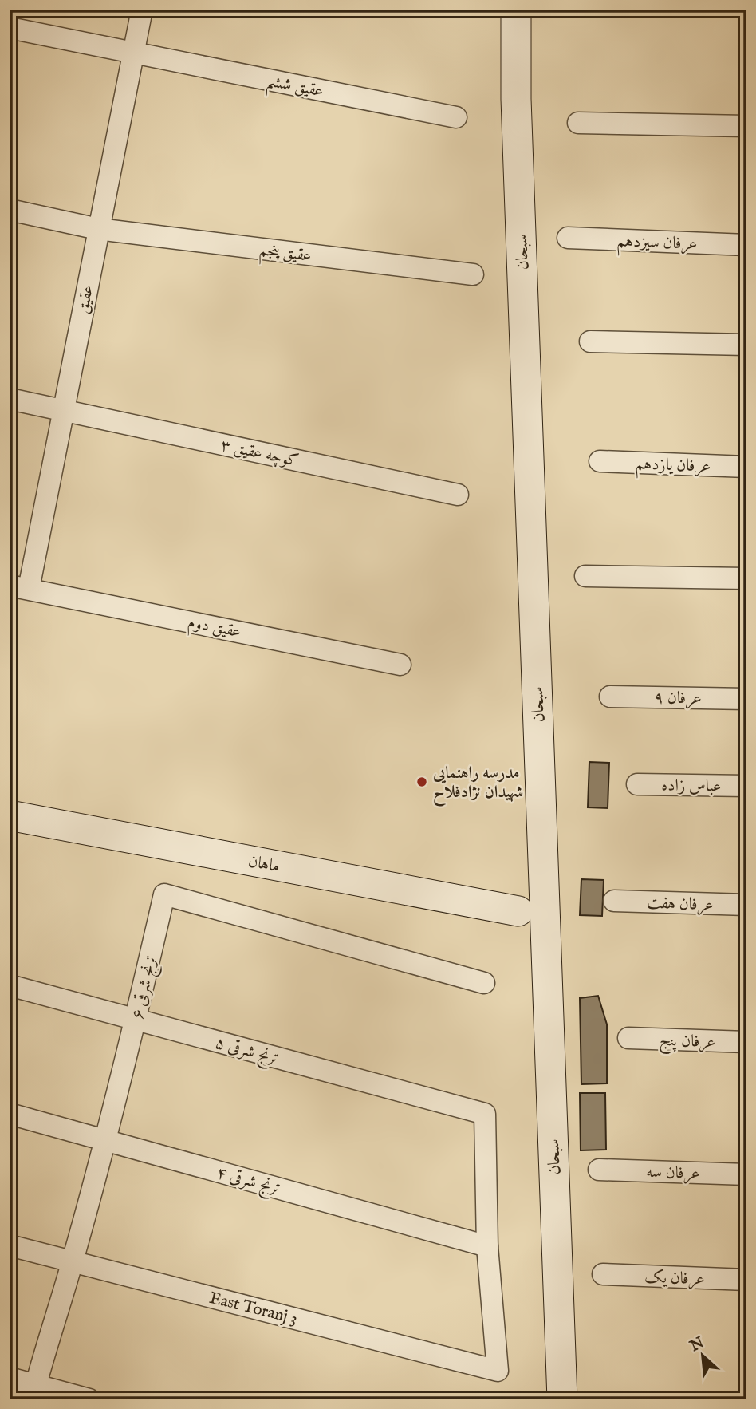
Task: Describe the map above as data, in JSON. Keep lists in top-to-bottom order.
{
  "streets": {
    "street": [
      "عقیق ششم",
      "عرفان سیزدهم",
      "عقیق پنجم",
      "سبحان",
      "عقیق",
      "کوچه عقیق ۳",
      "عرفان یازدهم",
      "عقیق دوم",
      "عرفان ۹",
      "عباس زاده",
      "ماهان",
      "عرفان هفت",
      "ترنج شرقی ۶",
      "عرفان پنج",
      "ترنج شرقی ۵",
      "عرفان سه",
      "ترنج شرقی ۴",
      "عرفان یک",
      "East Toranj 3"
    ]
  },
  "crossings": [
    ["عقیق ششم", "عقیق"],
    ["عقیق پنجم", "عقیق"],
    ["عقیق", "کوچه عقیق ۳"],
    ["عقیق", "عقیق دوم"],
    ["ترنج شرقی ۶", "ترنج شرقی ۵"],
    ["ترنج شرقی ۶", "ترنج شرقی ۴"],
    ["ترنج شرقی ۶", "East Toranj 3"],
    ["ترنج شرقی ۵", "ترنج شرقی ۴"],
    ["ترنج شرقی ۵", "East Toranj 3"],
    ["ترنج شرقی ۴", "East Toranj 3"]
  ],
  "places": ["مدرسه راهنمایی شهیدان نژادفلاح"],
  "north": "top left"
}
